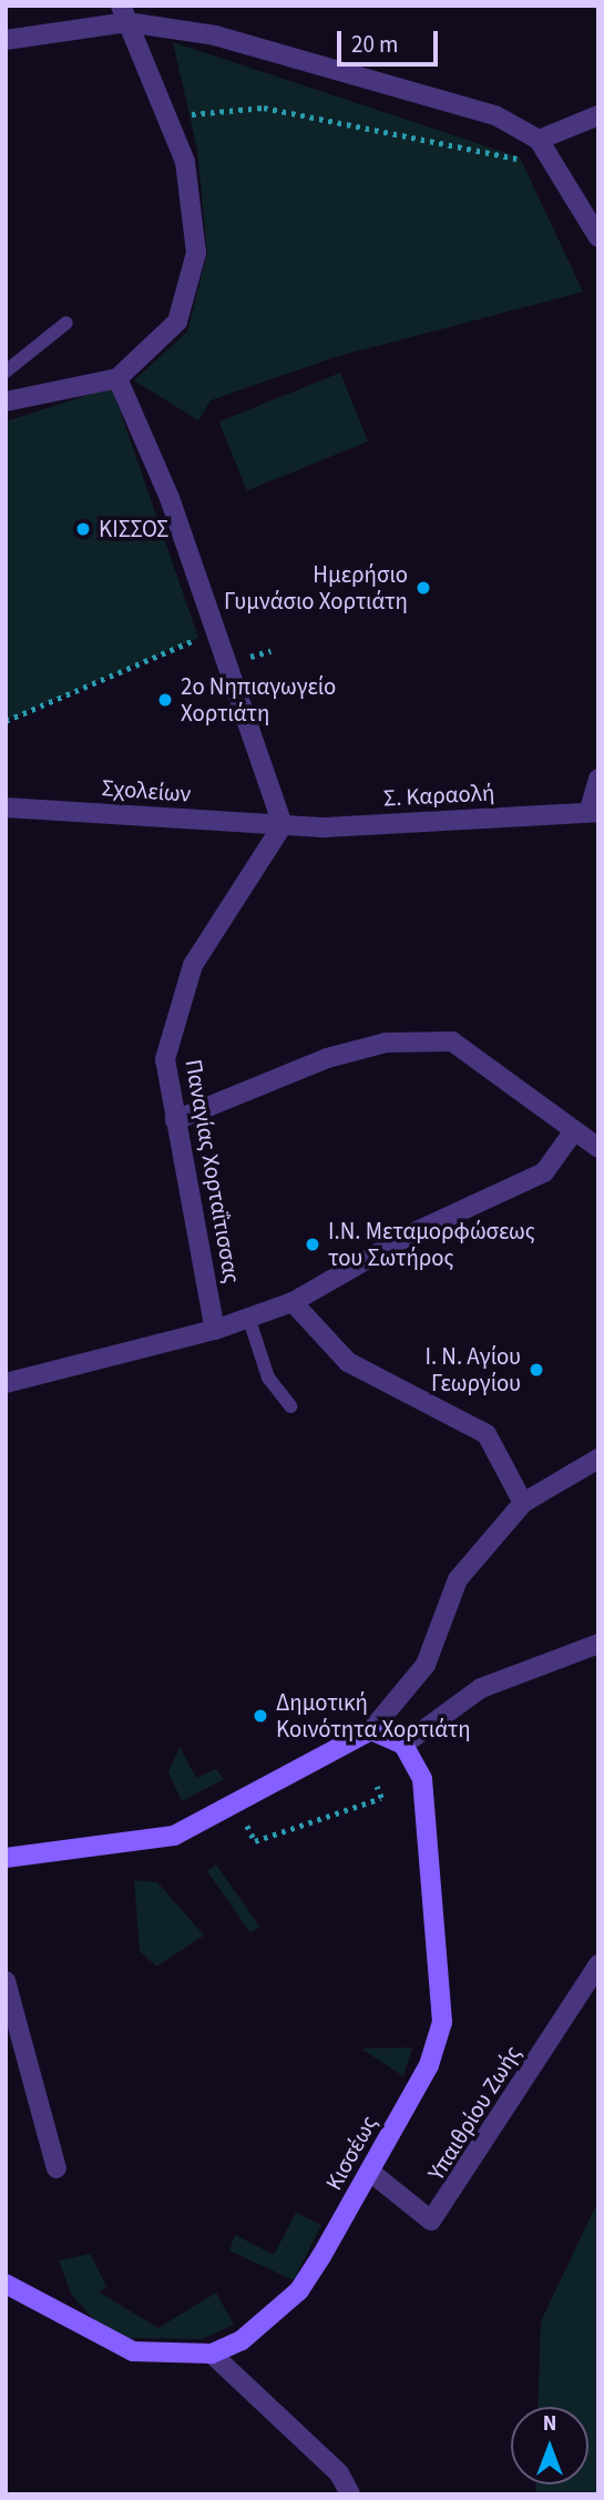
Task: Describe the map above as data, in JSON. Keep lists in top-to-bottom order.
{
  "streets": {
    "street": [
      "Σχολείων",
      "Σ. Καραολή",
      "Παναγίας Χορταΐτισσας",
      "Υπαιθρίου Ζωής",
      "Κισσέως"
    ]
  },
  "crossings": [
    ["Σχολείων", "Σ. Καραολή"],
    ["Σχολείων", "Παναγίας Χορταΐτισσας"],
    ["Σ. Καραολή", "Παναγίας Χορταΐτισσας"],
    ["Υπαιθρίου Ζωής", "Κισσέως"]
  ],
  "places": [
    "ΚΙΣΣΟΣ",
    "Ημερήσιο Γυμνάσιο Χορτιάτη",
    "2ο Νηπιαγωγείο Χορτιάτη",
    "I.N. Μεταμορφώσεως του Σωτήρος",
    "Ι. Ν. Αγίου Γεωργίου",
    "Δημοτική Κοινότητα Χορτιάτη"
  ],
  "scale_bar": "20 m",
  "north": "top"
}
